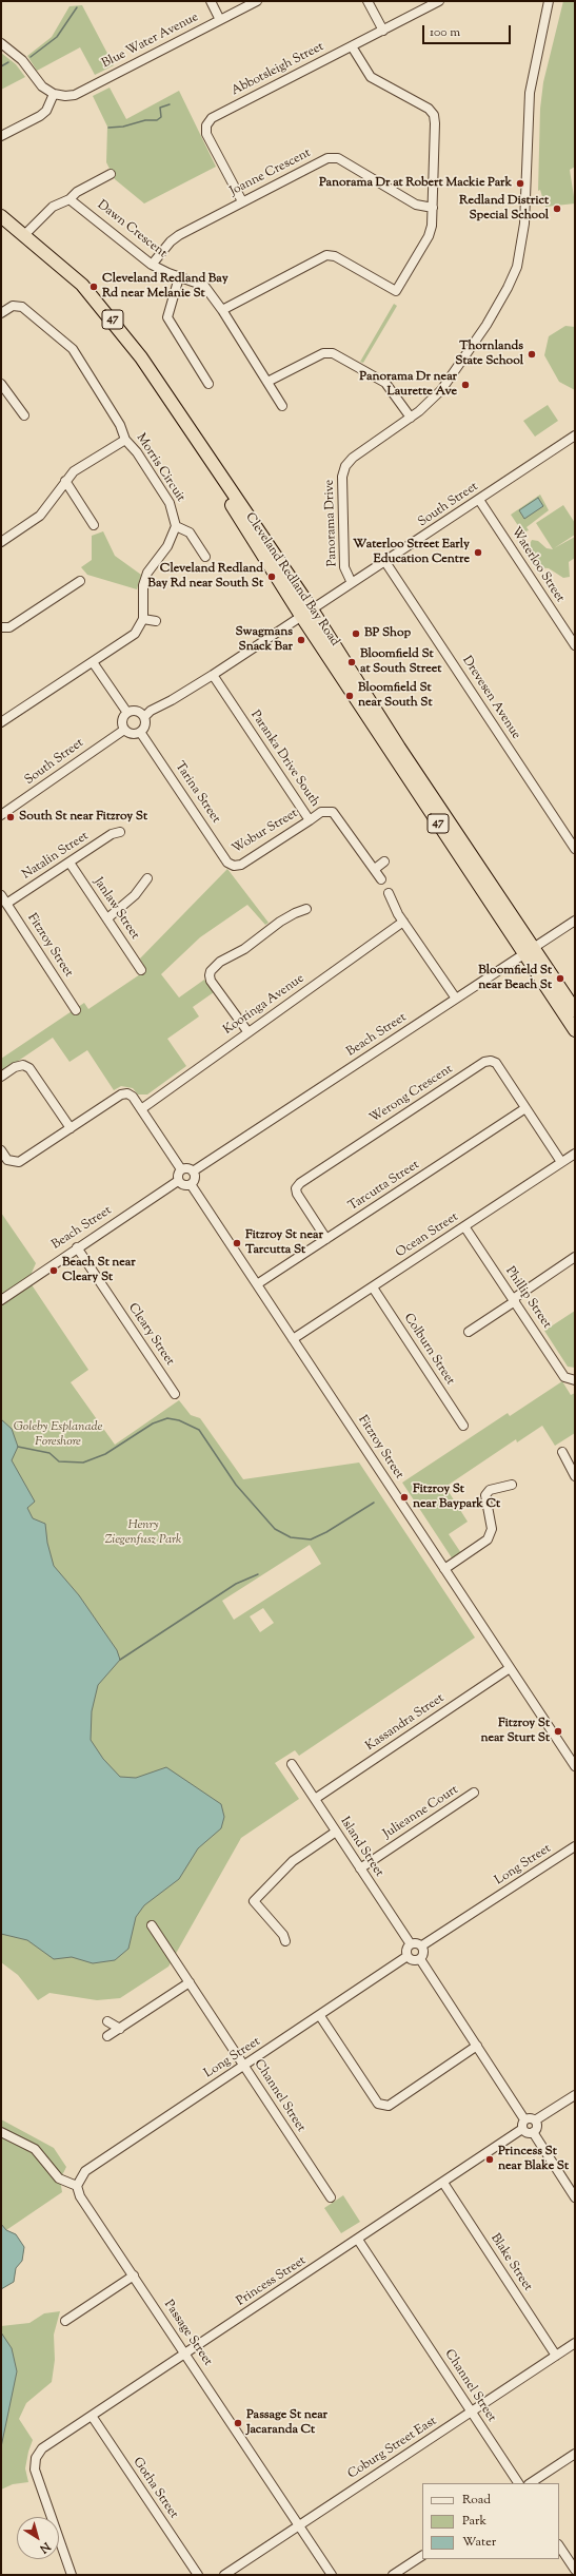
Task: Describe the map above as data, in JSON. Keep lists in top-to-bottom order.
{
  "streets": {
    "highway": ["47", "Cleveland Redland Bay Road"],
    "street": [
      "Blue Water Avenue",
      "Abbotsleigh Street",
      "Joanne Crescent",
      "Dawn Crescent",
      "Morris Circuit",
      "South Street",
      "Panorama Drive",
      "Waterloo Street",
      "Drevesen Avenue",
      "Paranka Drive South",
      "Tarina Street",
      "Wobur Street",
      "Natalin Street",
      "Janlaw Street",
      "Fitzroy Street",
      "Kooringa Avenue",
      "Beach Street",
      "Werong Crescent",
      "Tarcutta Street",
      "Ocean Street",
      "Phillip Street",
      "Cleary Street",
      "Colburn Street",
      "Kassandra Street",
      "Julieanne Court",
      "Island Street",
      "Long Street",
      "Channel Street",
      "Blake Street",
      "Princess Street",
      "Passage Street",
      "Coburg Street East",
      "Gotha Street"
    ]
  },
  "crossings": [
    ["Abbotsleigh Street", "Joanne Crescent"],
    ["Joanne Crescent", "Dawn Crescent"],
    ["South Street", "Panorama Drive"],
    ["South Street", "Waterloo Street"],
    ["South Street", "Cleveland Redland Bay Road"],
    ["South Street", "Drevesen Avenue"],
    ["South Street", "Paranka Drive South"],
    ["South Street", "Tarina Street"],
    ["Cleveland Redland Bay Road", "Beach Street"],
    ["Paranka Drive South", "Wobur Street"],
    ["Tarina Street", "Wobur Street"],
    ["Natalin Street", "Janlaw Street"],
    ["Natalin Street", "Fitzroy Street"],
    ["Fitzroy Street", "Beach Street"],
    ["Fitzroy Street", "Tarcutta Street"],
    ["Fitzroy Street", "Ocean Street"],
    ["Fitzroy Street", "Kassandra Street"],
    ["Beach Street", "Cleary Street"],
    ["Werong Crescent", "Tarcutta Street"],
    ["Werong Crescent", "Ocean Street"],
    ["Ocean Street", "Phillip Street"],
    ["Ocean Street", "Colburn Street"],
    ["Kassandra Street", "Island Street"],
    ["Julieanne Court", "Island Street"],
    ["Island Street", "Long Street"],
    ["Long Street", "Channel Street"],
    ["Long Street", "Passage Street"],
    ["Channel Street", "Princess Street"],
    ["Channel Street", "Coburg Street East"],
    ["Blake Street", "Princess Street"],
    ["Blake Street", "Coburg Street East"],
    ["Princess Street", "Passage Street"],
    ["Princess Street", "Gotha Street"],
    ["Passage Street", "Coburg Street East"]
  ],
  "parks": ["Goleby Esplanade Foreshore", "Henry Ziegenfusz Park"],
  "places": [
    "Panorama Dr at Robert Mackie Park",
    "Redland District Special School",
    "Cleveland Redland Bay Rd near Melanie St",
    "Thornlands State School",
    "Panorama Dr near Laurette Ave",
    "Waterloo Street Early Education Centre",
    "Cleveland Redland Bay Rd near South St",
    "BP Shop",
    "Swagmans Snack Bar",
    "Bloomfield St at South Street",
    "Bloomfield St near South St",
    "South St near Fitzroy St",
    "Bloomfield St near Beach St",
    "Fitzroy St near Tarcutta St",
    "Beach St near Cleary St",
    "Fitzroy St near Baypark Ct",
    "Fitzroy St near Sturt St",
    "Princess St near Blake St",
    "Passage St near Jacaranda Ct"
  ],
  "legend": ["Road", "Park", "Water"],
  "scale_bar": "100 m",
  "north": "bottom right"
}
